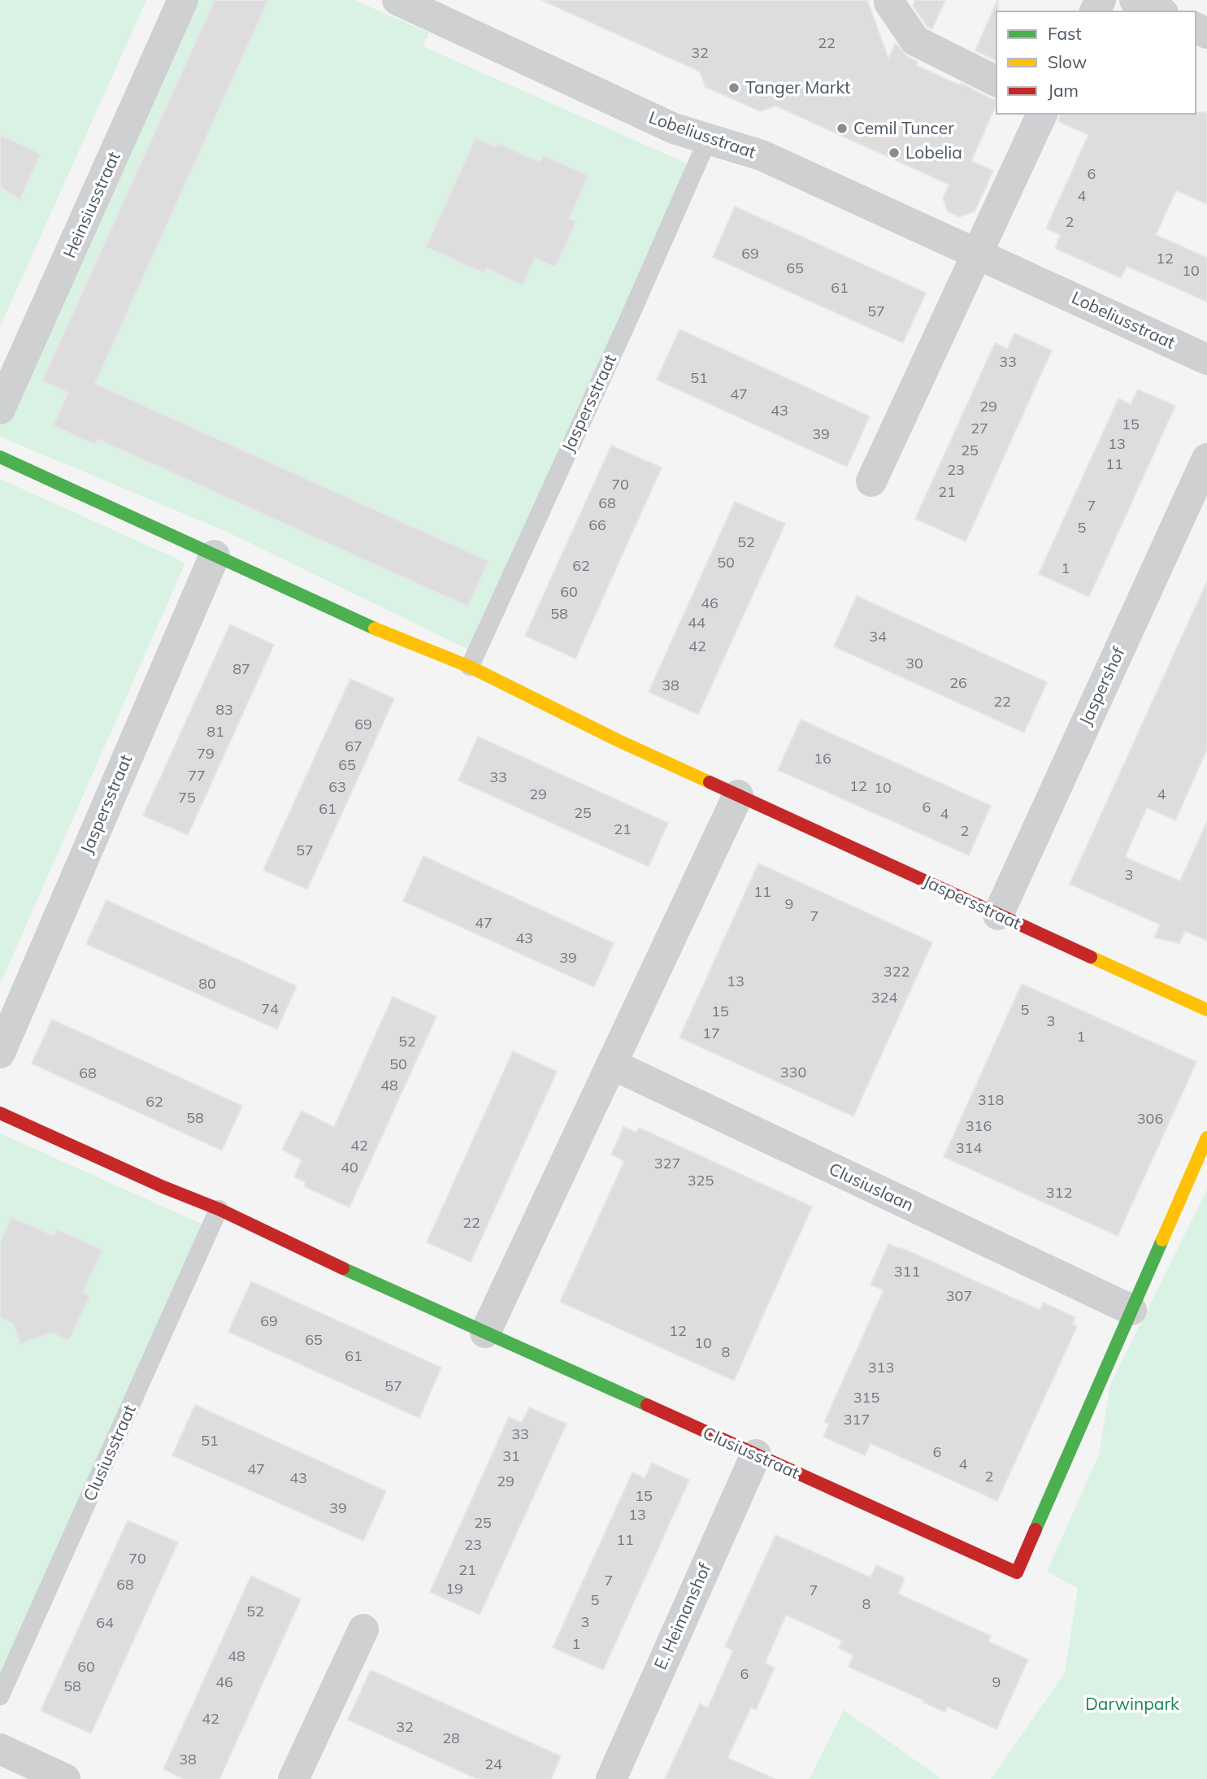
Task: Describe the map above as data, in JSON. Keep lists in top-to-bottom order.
{
  "streets": {
    "street": [
      "Lobeliusstraat",
      "Heinsiusstraat",
      "Jaspersstraat",
      "Jaspershof",
      "Clusiuslaan",
      "Clusiusstraat",
      "E. Heimanshof"
    ]
  },
  "crossings": [
    ["Lobeliusstraat", "Jaspersstraat"],
    ["Jaspersstraat", "Jaspershof"],
    ["Clusiuslaan", "Clusiusstraat"],
    ["Clusiusstraat", "E. Heimanshof"]
  ],
  "parks": ["Darwinpark"],
  "places": ["Tanger Markt", "Cemil Tuncer", "Lobelia"],
  "house_numbers": [
    "22",
    "32",
    "6",
    "4",
    "2",
    "69",
    "12",
    "65",
    "10",
    "61",
    "57",
    "33",
    "51",
    "47",
    "29",
    "43",
    "15",
    "27",
    "39",
    "13",
    "25",
    "11",
    "23",
    "70",
    "21",
    "68",
    "7",
    "66",
    "5",
    "52",
    "50",
    "62",
    "1",
    "60",
    "46",
    "58",
    "44",
    "34",
    "42",
    "30",
    "87",
    "26",
    "38",
    "22",
    "83",
    "69",
    "81",
    "67",
    "79",
    "16",
    "65",
    "77",
    "33",
    "12",
    "63",
    "10",
    "29",
    "4",
    "75",
    "6",
    "61",
    "25",
    "4",
    "21",
    "2",
    "57",
    "3",
    "11",
    "9",
    "7",
    "47",
    "43",
    "39",
    "322",
    "13",
    "80",
    "324",
    "74",
    "5",
    "15",
    "3",
    "17",
    "1",
    "52",
    "50",
    "330",
    "68",
    "48",
    "318",
    "62",
    "58",
    "306",
    "316",
    "42",
    "314",
    "327",
    "40",
    "325",
    "312",
    "22",
    "311",
    "307",
    "69",
    "12",
    "65",
    "10",
    "8",
    "61",
    "313",
    "57",
    "315",
    "317",
    "33",
    "51",
    "6",
    "31",
    "4",
    "47",
    "2",
    "43",
    "29",
    "15",
    "39",
    "13",
    "25",
    "11",
    "23",
    "70",
    "21",
    "7",
    "68",
    "19",
    "7",
    "5",
    "8",
    "52",
    "3",
    "64",
    "1",
    "48",
    "60",
    "6",
    "46",
    "9",
    "58",
    "42",
    "32",
    "28",
    "38",
    "24"
  ],
  "legend": ["Fast", "Slow", "Jam"]
}
